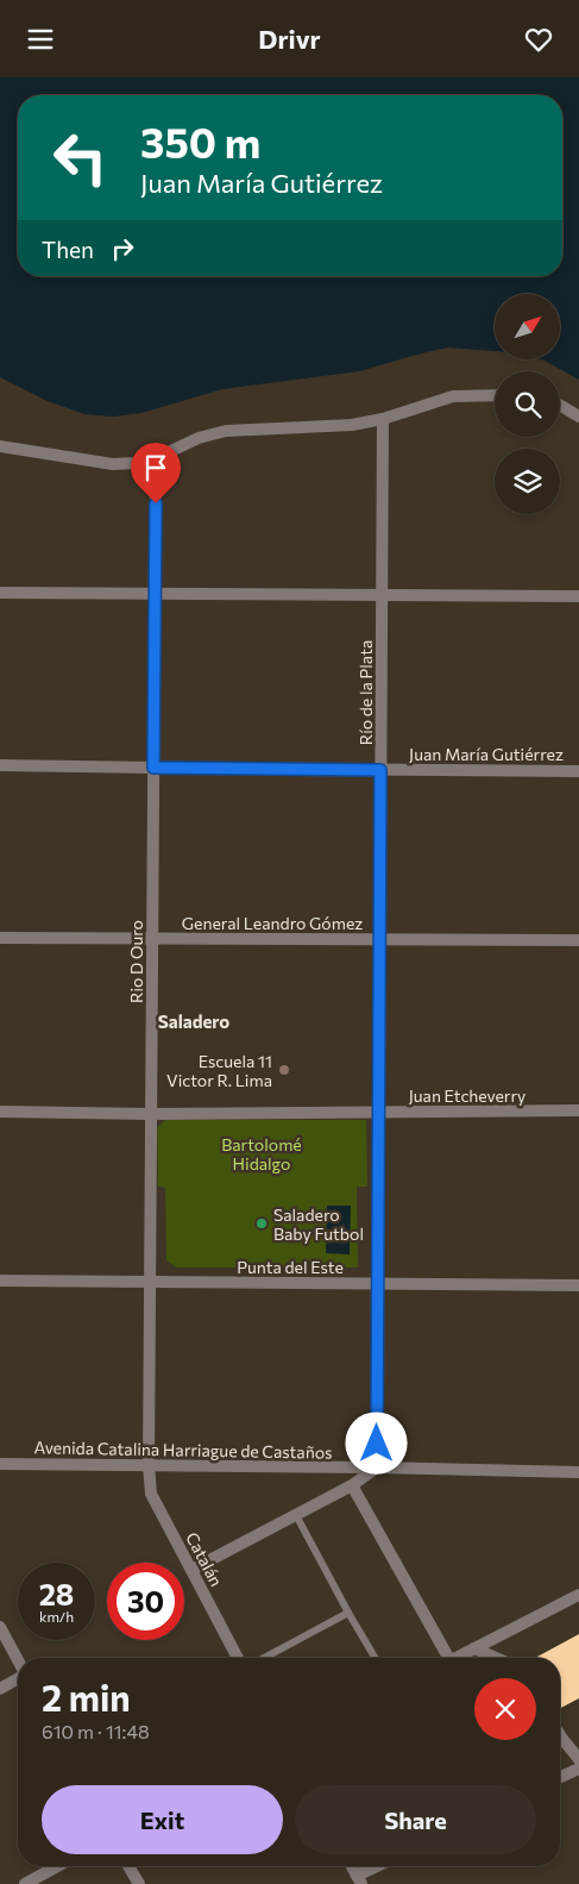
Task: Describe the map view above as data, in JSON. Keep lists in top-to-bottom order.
{
  "streets": {
    "street": [
      "Río de la Plata",
      "Juan María Gutiérrez",
      "General Leandro Gómez",
      "Rio D Ouro",
      "Juan Etcheverry",
      "Punta del Este",
      "Avenida Catalina Harriague de Castaños",
      "Catalán"
    ]
  },
  "crossings": [
    ["Río de la Plata", "Juan María Gutiérrez"],
    ["Río de la Plata", "General Leandro Gómez"],
    ["Río de la Plata", "Juan Etcheverry"],
    ["Río de la Plata", "Punta del Este"],
    ["Río de la Plata", "Avenida Catalina Harriague de Castaños"],
    ["Juan María Gutiérrez", "Rio D Ouro"],
    ["General Leandro Gómez", "Rio D Ouro"],
    ["Rio D Ouro", "Juan Etcheverry"],
    ["Rio D Ouro", "Punta del Este"],
    ["Rio D Ouro", "Avenida Catalina Harriague de Castaños"],
    ["Rio D Ouro", "Catalán"],
    ["Avenida Catalina Harriague de Castaños", "Catalán"]
  ],
  "districts": ["Saladero"],
  "parks": ["Bartolomé Hidalgo"],
  "places": ["Escuela 11 Victor R. Lima", "Saladero Baby Futbol"],
  "north": "top right",
  "page": {
    "header": "Drivr",
    "turn": ["350 m", "Juan María Gutiérrez"],
    "then": "Then",
    "speed": "28 km/h",
    "limit": "30",
    "heading": ["2 min", "610 m · 11:48"],
    "buttons": ["Exit", "Share"]
  }
}
